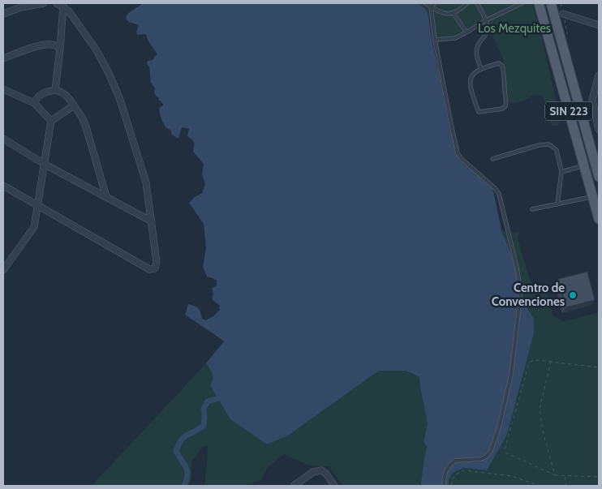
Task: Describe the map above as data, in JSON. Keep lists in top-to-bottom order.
{
  "streets": {
    "main road": ["SIN 223"]
  },
  "parks": ["Los Mezquites"],
  "places": ["Centro de Convenciones"]
}
